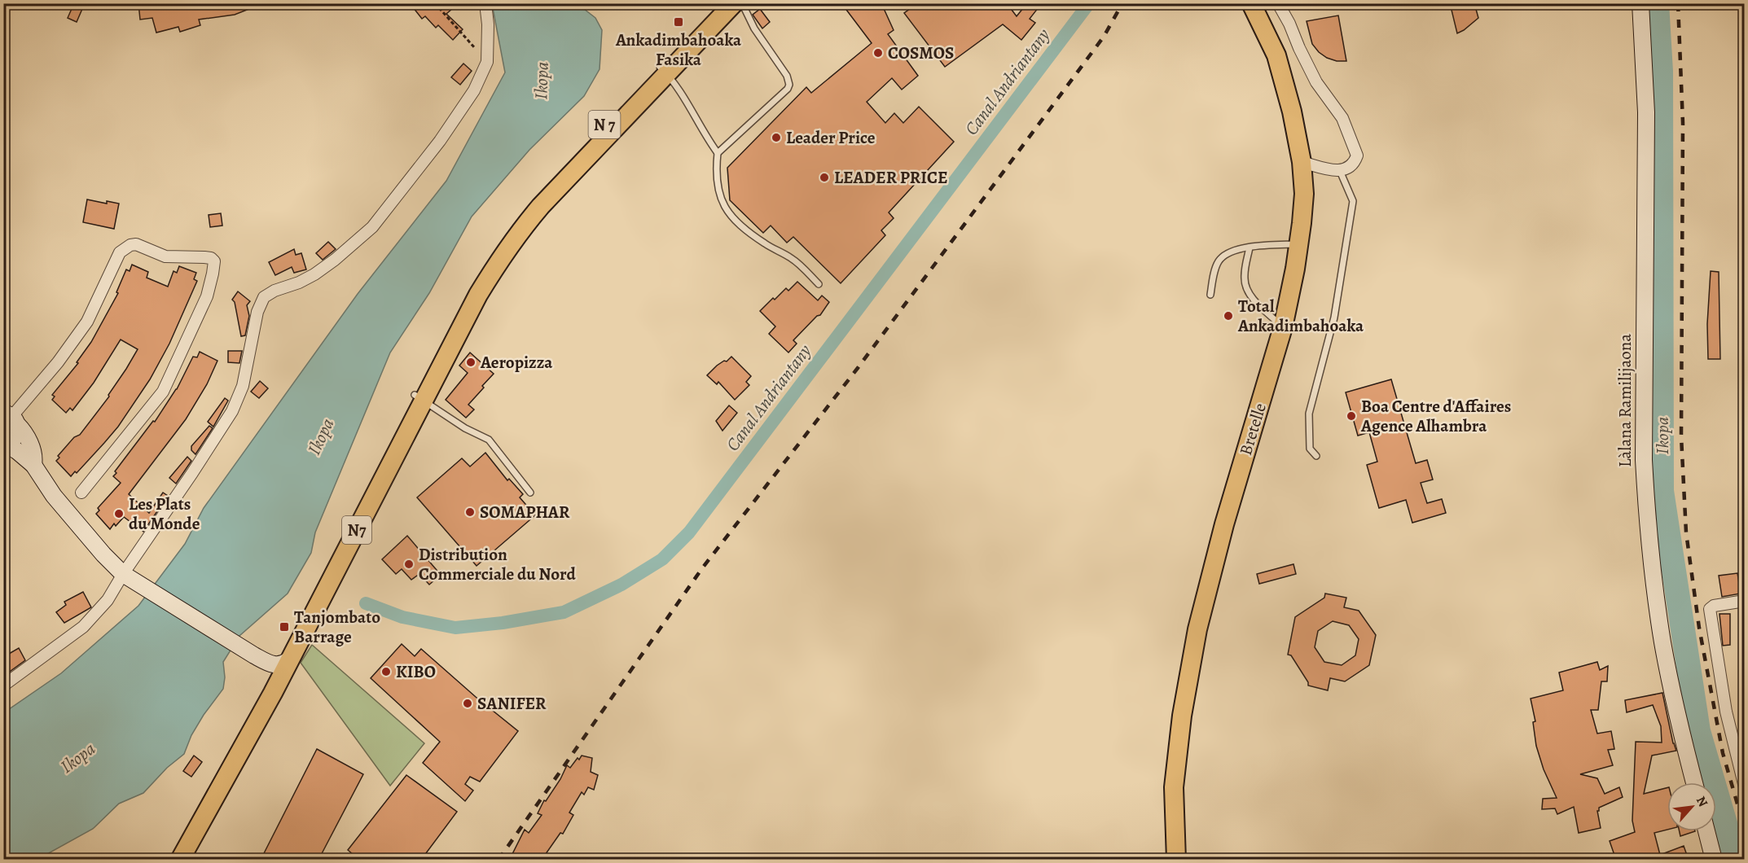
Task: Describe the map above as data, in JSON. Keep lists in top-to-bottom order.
{
  "streets": {
    "main road": ["N 7", "Bretelle", "N7"],
    "street": ["Làlana Ramilijaona"]
  },
  "crossings": [
    ["N 7", "N7"]
  ],
  "water": ["Ikopa", "Canal Andriantany"],
  "places": {
    "transit": ["Ankadimbahoaka Fasika", "Tanjombato Barrage"],
    "other": [
      "COSMOS",
      "Leader Price",
      "LEADER PRICE",
      "Total Ankadimbahoaka",
      "Aeropizza",
      "Boa Centre d'Affaires Agence Alhambra",
      "SOMAPHAR",
      "Les Plats du Monde",
      "Distribution Commerciale du Nord",
      "KIBO",
      "SANIFER"
    ]
  },
  "north": "top right"
}
